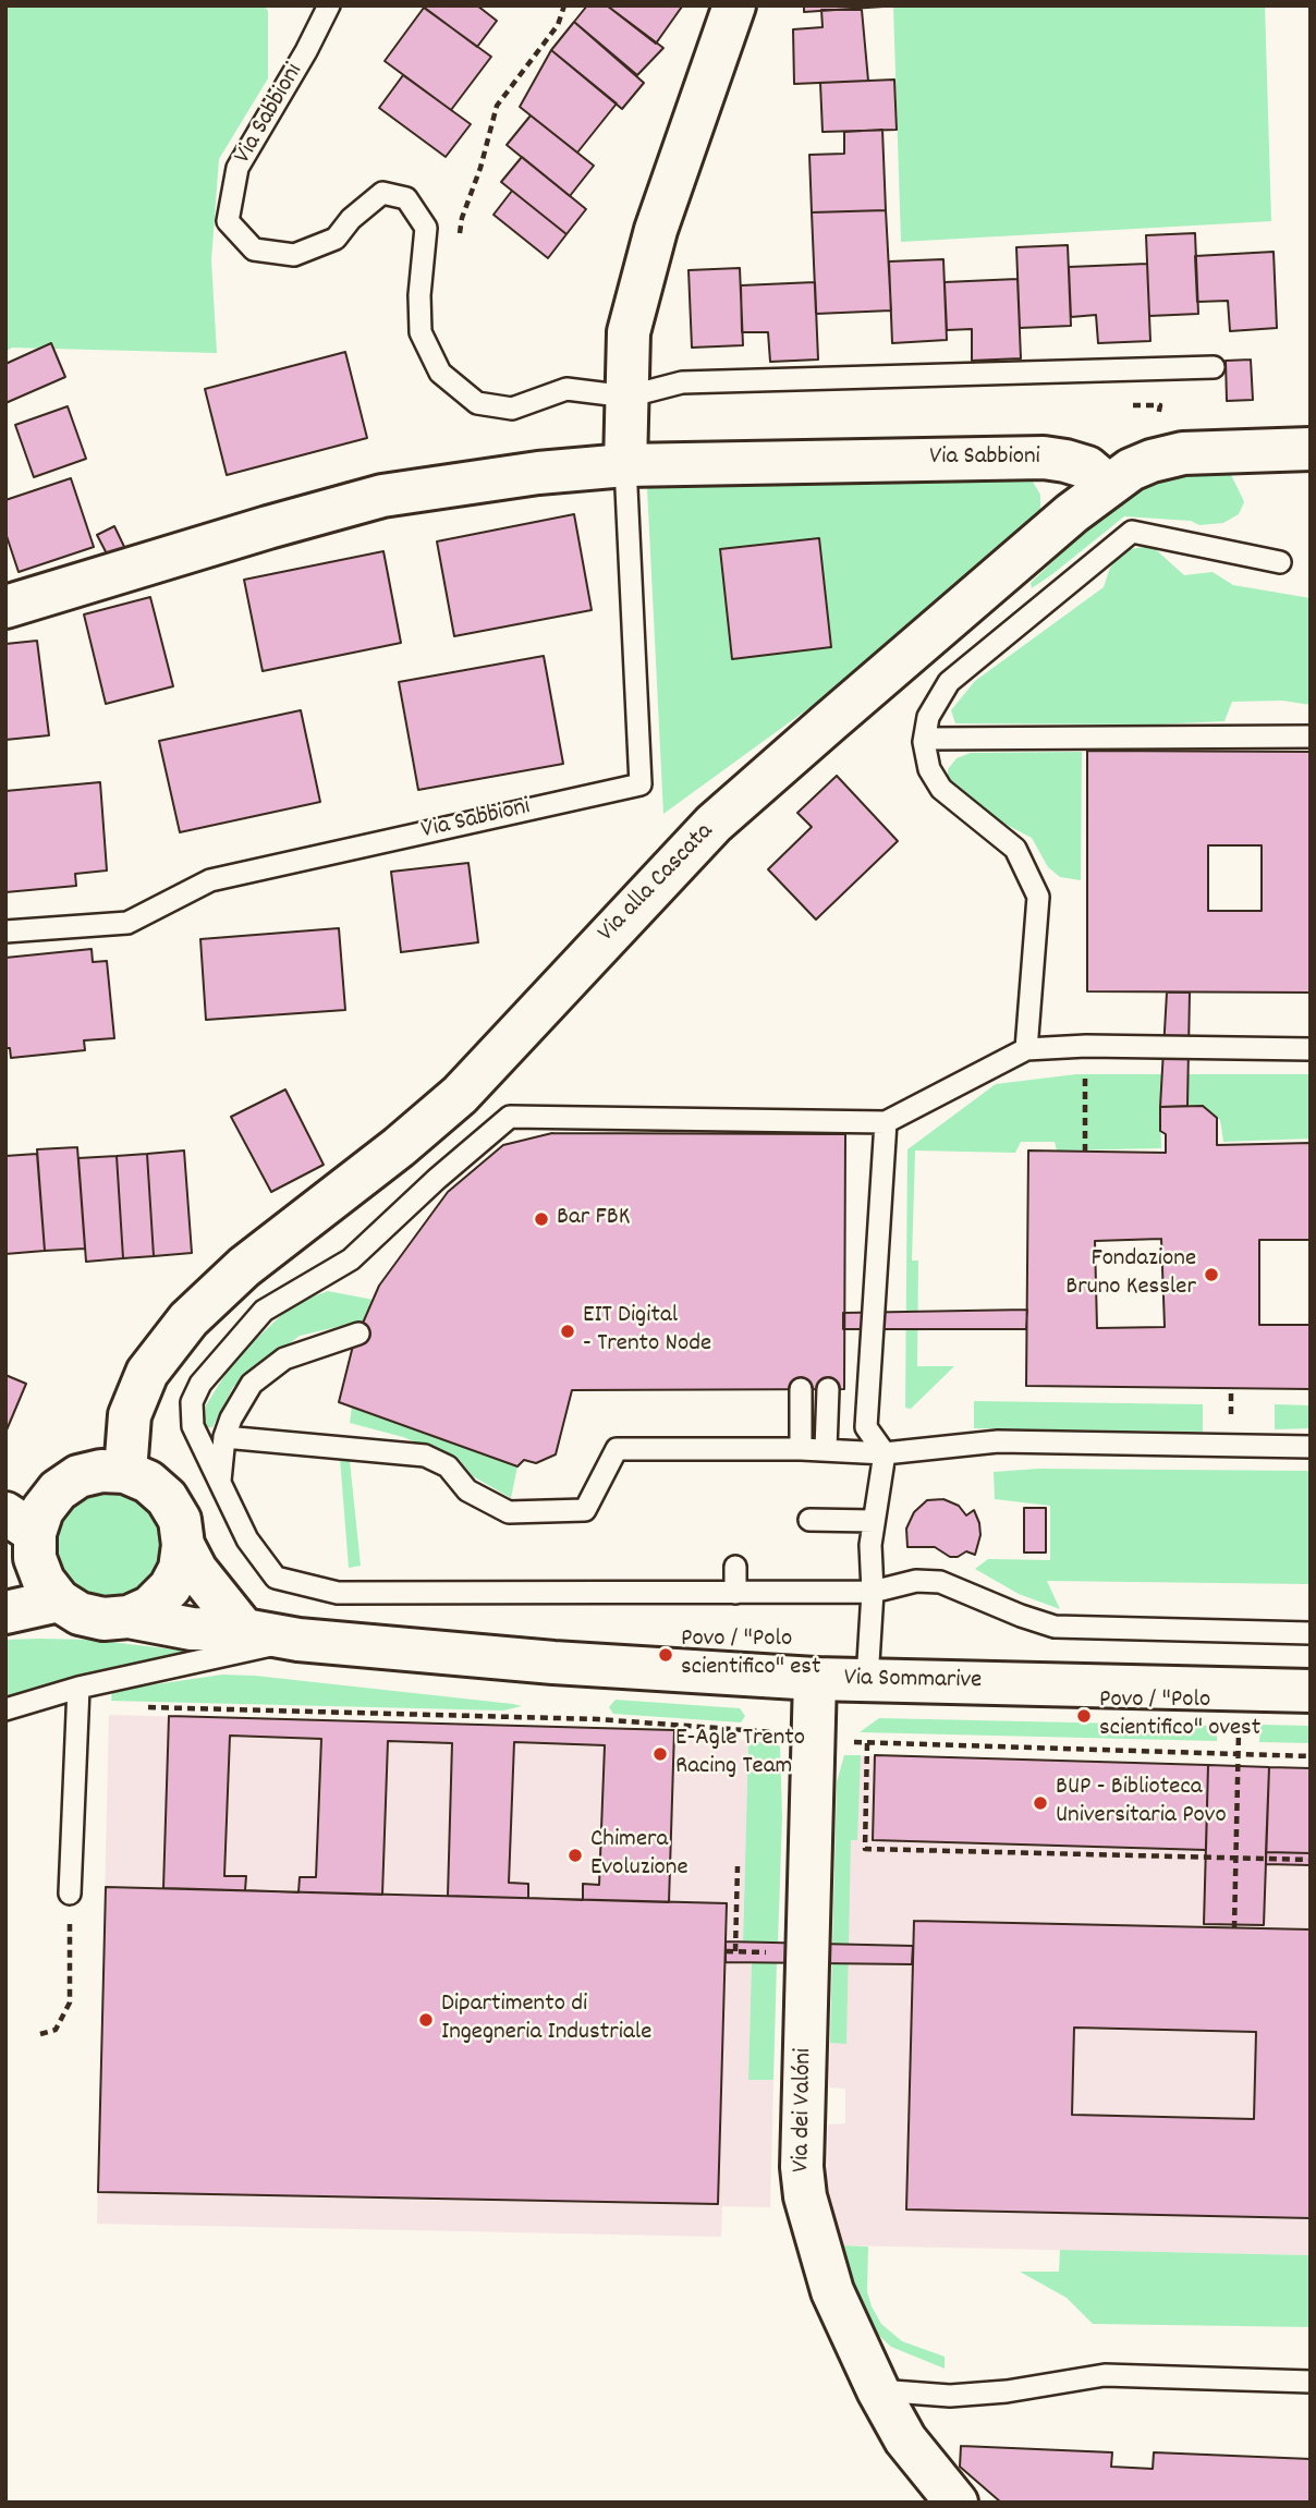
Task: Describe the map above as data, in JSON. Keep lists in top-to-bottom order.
{
  "streets": {
    "street": [
      "Via Sabbioni",
      "Via alla Cascata",
      "Via Sommarive",
      "Via dei Valóni"
    ]
  },
  "crossings": [
    ["Via Sabbioni", "Via alla Cascata"],
    ["Via alla Cascata", "Via Sommarive"],
    ["Via Sommarive", "Via dei Valóni"]
  ],
  "places": [
    "Bar FBK",
    "Fondazione Bruno Kessler",
    "EIT Digital - Trento Node",
    "Povo / \"Polo scientifico\" est",
    "Povo / \"Polo scientifico\" ovest",
    "E-Agle Trento Racing Team",
    "BUP - Biblioteca Universitaria Povo",
    "Chimera Evoluzione",
    "Dipartimento di Ingegneria Industriale"
  ]
}
